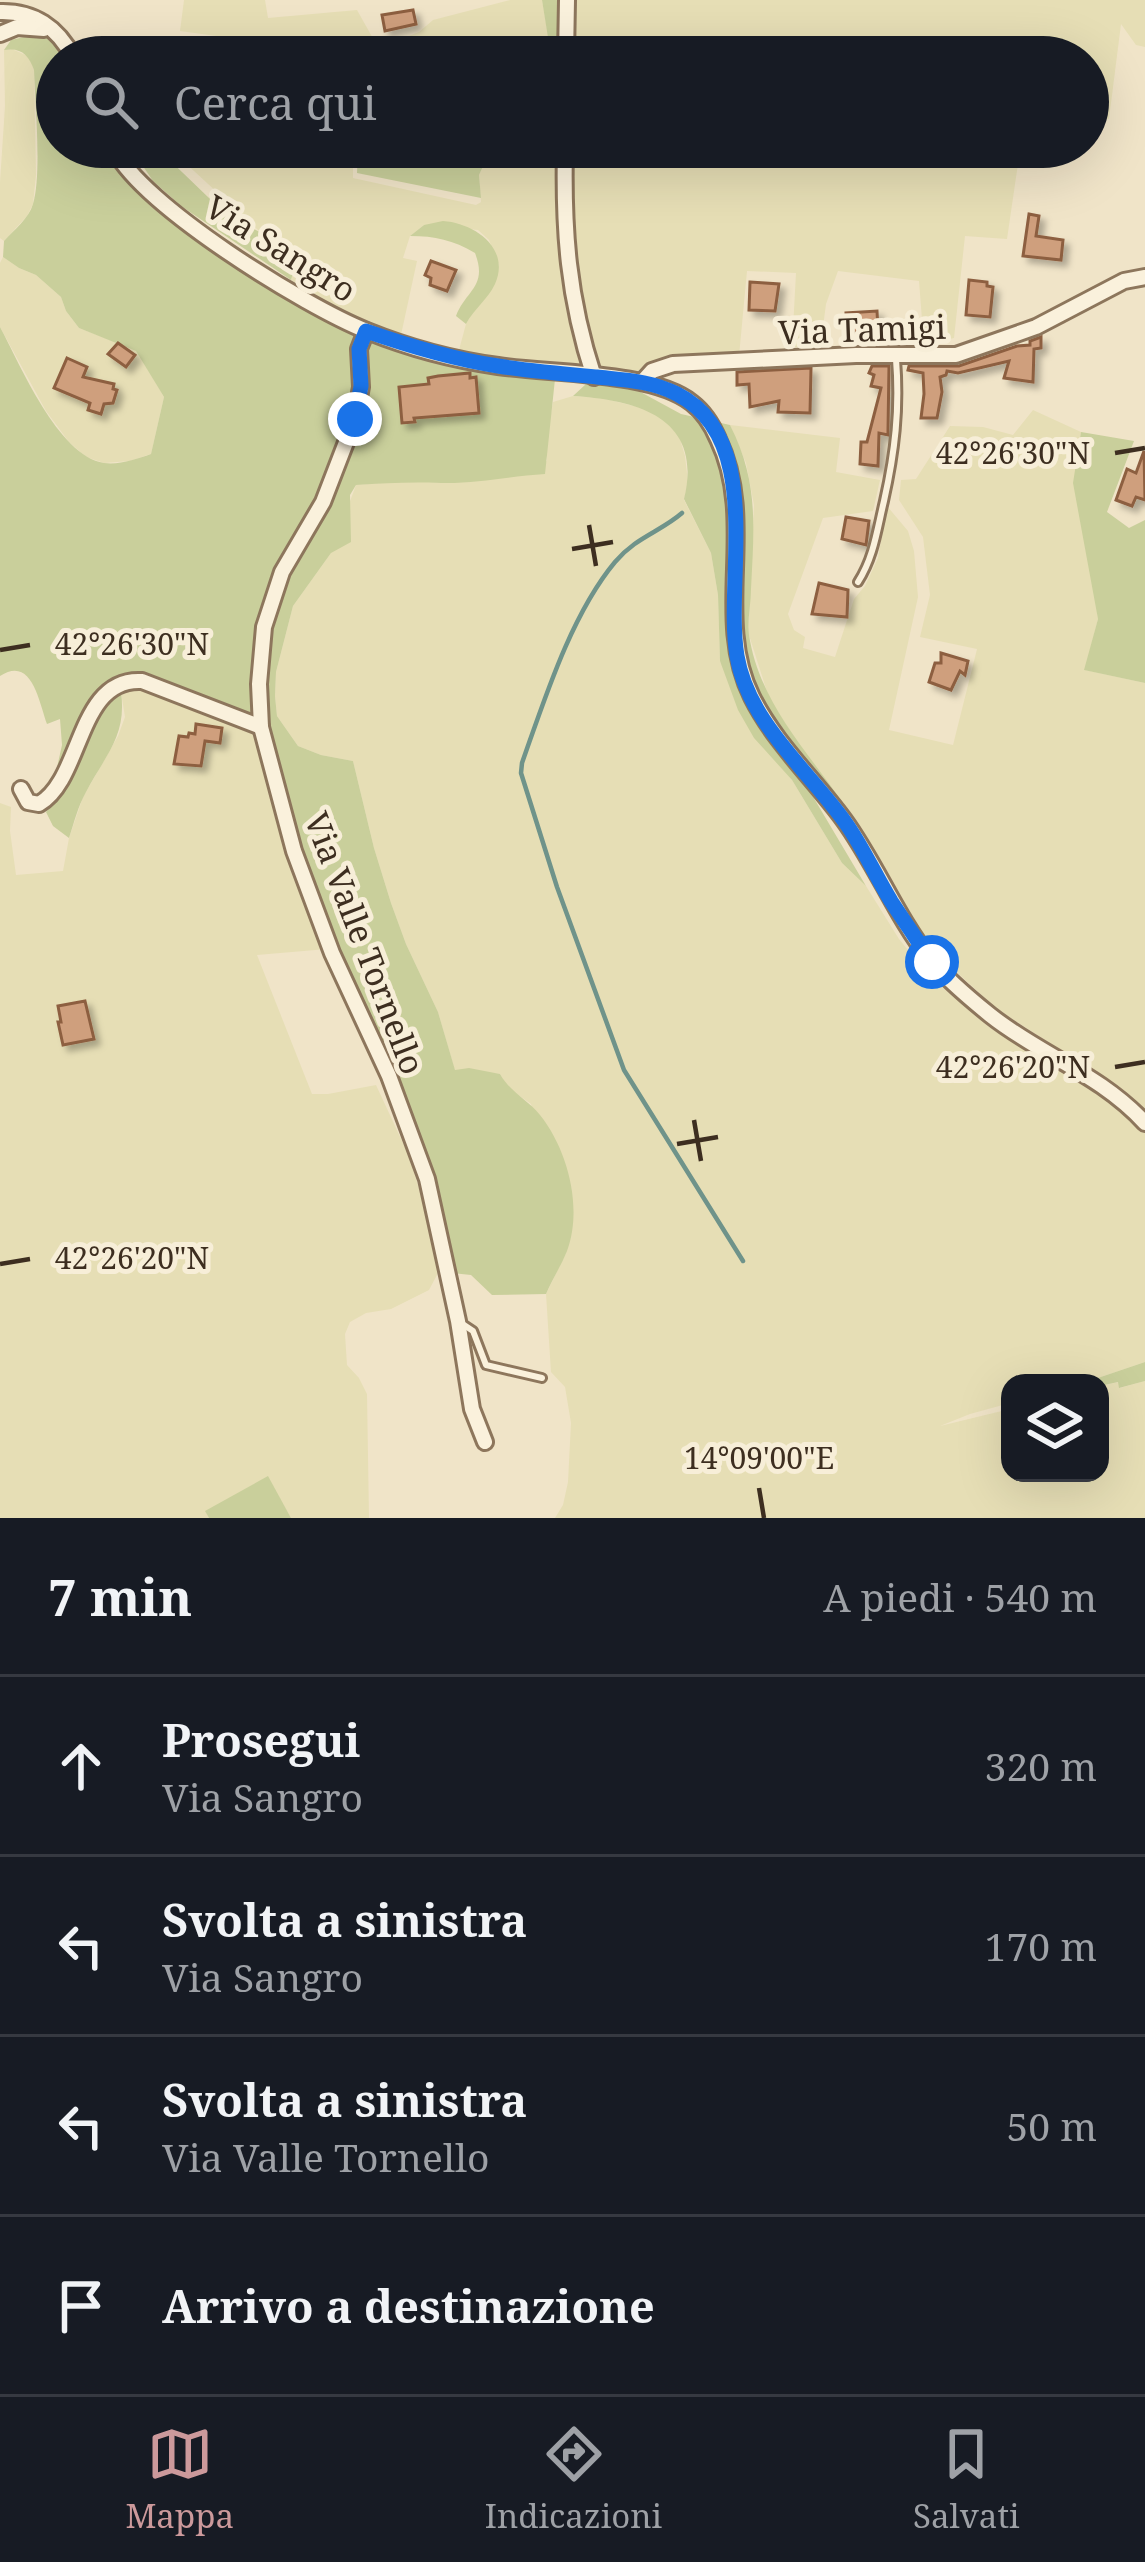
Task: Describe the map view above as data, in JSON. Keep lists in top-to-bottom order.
{
  "streets": {
    "street": ["Via Sangro", "Via Tamigi", "Via Valle Tornello"]
  },
  "crossings": [
    ["Via Sangro", "Via Tamigi"],
    ["Via Sangro", "Via Valle Tornello"]
  ],
  "page": {
    "search": "Cerca qui",
    "heading": ["7 min", "A piedi · 540 m"],
    "list": [
      ["Prosegui", "Via Sangro", "320 m"],
      ["Svolta a sinistra", "Via Sangro", "170 m"],
      ["Svolta a sinistra", "Via Valle Tornello", "50 m"],
      "Arrivo a destinazione"
    ],
    "nav": ["Mappa", "Indicazioni", "Salvati"]
  },
  "coordinates": ["42°26'30\"N", "42°26'20\"N", "14°09'00\"E"]
}
